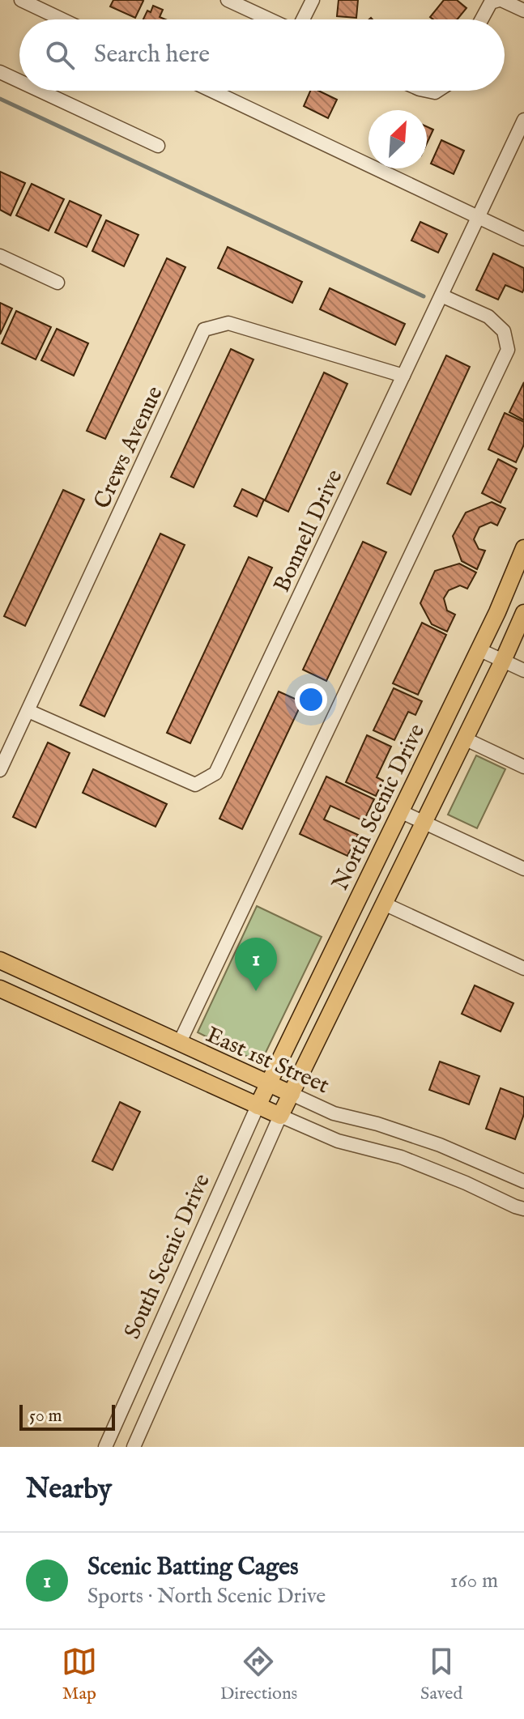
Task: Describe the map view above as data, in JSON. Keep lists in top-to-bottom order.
{
  "streets": {
    "main road": ["North Scenic Drive", "East 1st Street", "South Scenic Drive"],
    "street": ["Crews Avenue", "Bonnell Drive"]
  },
  "crossings": [
    ["Crews Avenue", "Bonnell Drive"],
    ["North Scenic Drive", "East 1st Street"],
    ["North Scenic Drive", "South Scenic Drive"],
    ["East 1st Street", "South Scenic Drive"]
  ],
  "scale_bar": "50 m",
  "north": "top right",
  "page": {
    "search": "Search here",
    "pins": "1",
    "scale": "50 m",
    "heading": "Nearby",
    "list": [
      {
        "mark": "1",
        "name": "Scenic Batting Cages",
        "note": "Sports · North Scenic Drive",
        "value": "160 m"
      }
    ],
    "nav": ["Map", "Directions", "Saved"]
  }
}
